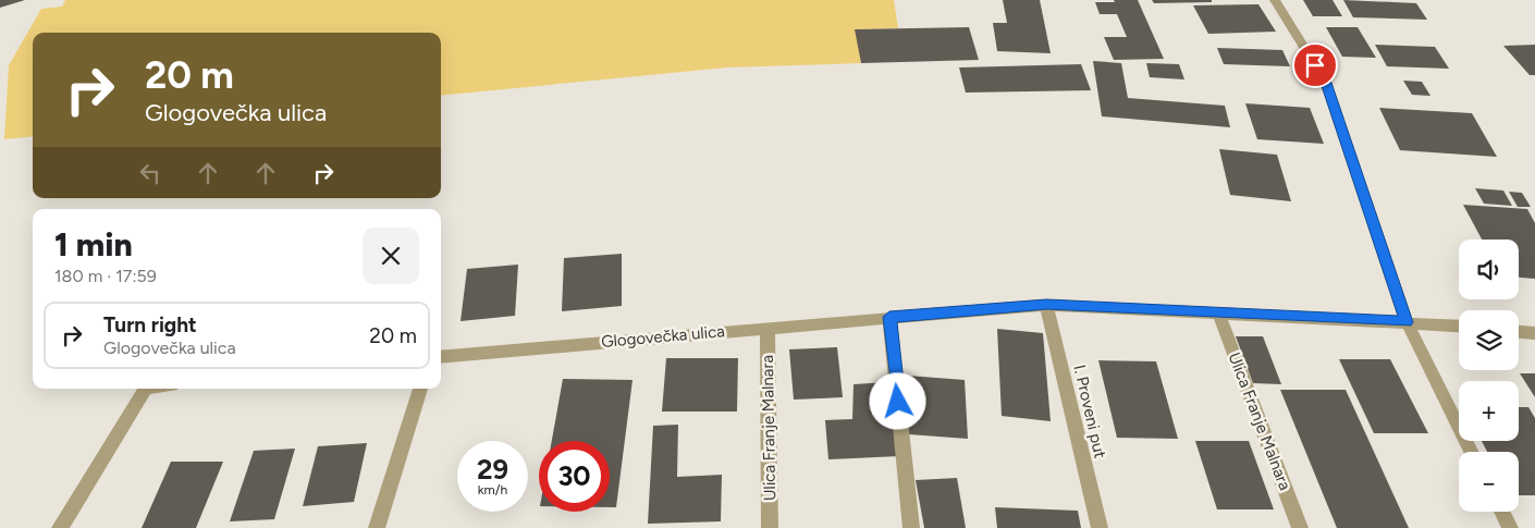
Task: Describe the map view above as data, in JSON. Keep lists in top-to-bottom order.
{
  "streets": {
    "street": ["Glogovečka ulica", "I. Proveni put", "Ulica Franje Malnara"]
  },
  "crossings": [
    ["Glogovečka ulica", "I. Proveni put"],
    ["Glogovečka ulica", "Ulica Franje Malnara"]
  ],
  "page": {
    "turn": ["20 m", "Glogovečka ulica"],
    "heading": ["1 min", "180 m · 17:59"],
    "map_buttons": ["+", "−"],
    "list": [
      {
        "name": "Turn right",
        "note": "Glogovečka ulica",
        "value": "20 m"
      }
    ],
    "speed": "29 km/h",
    "limit": "30"
  }
}
